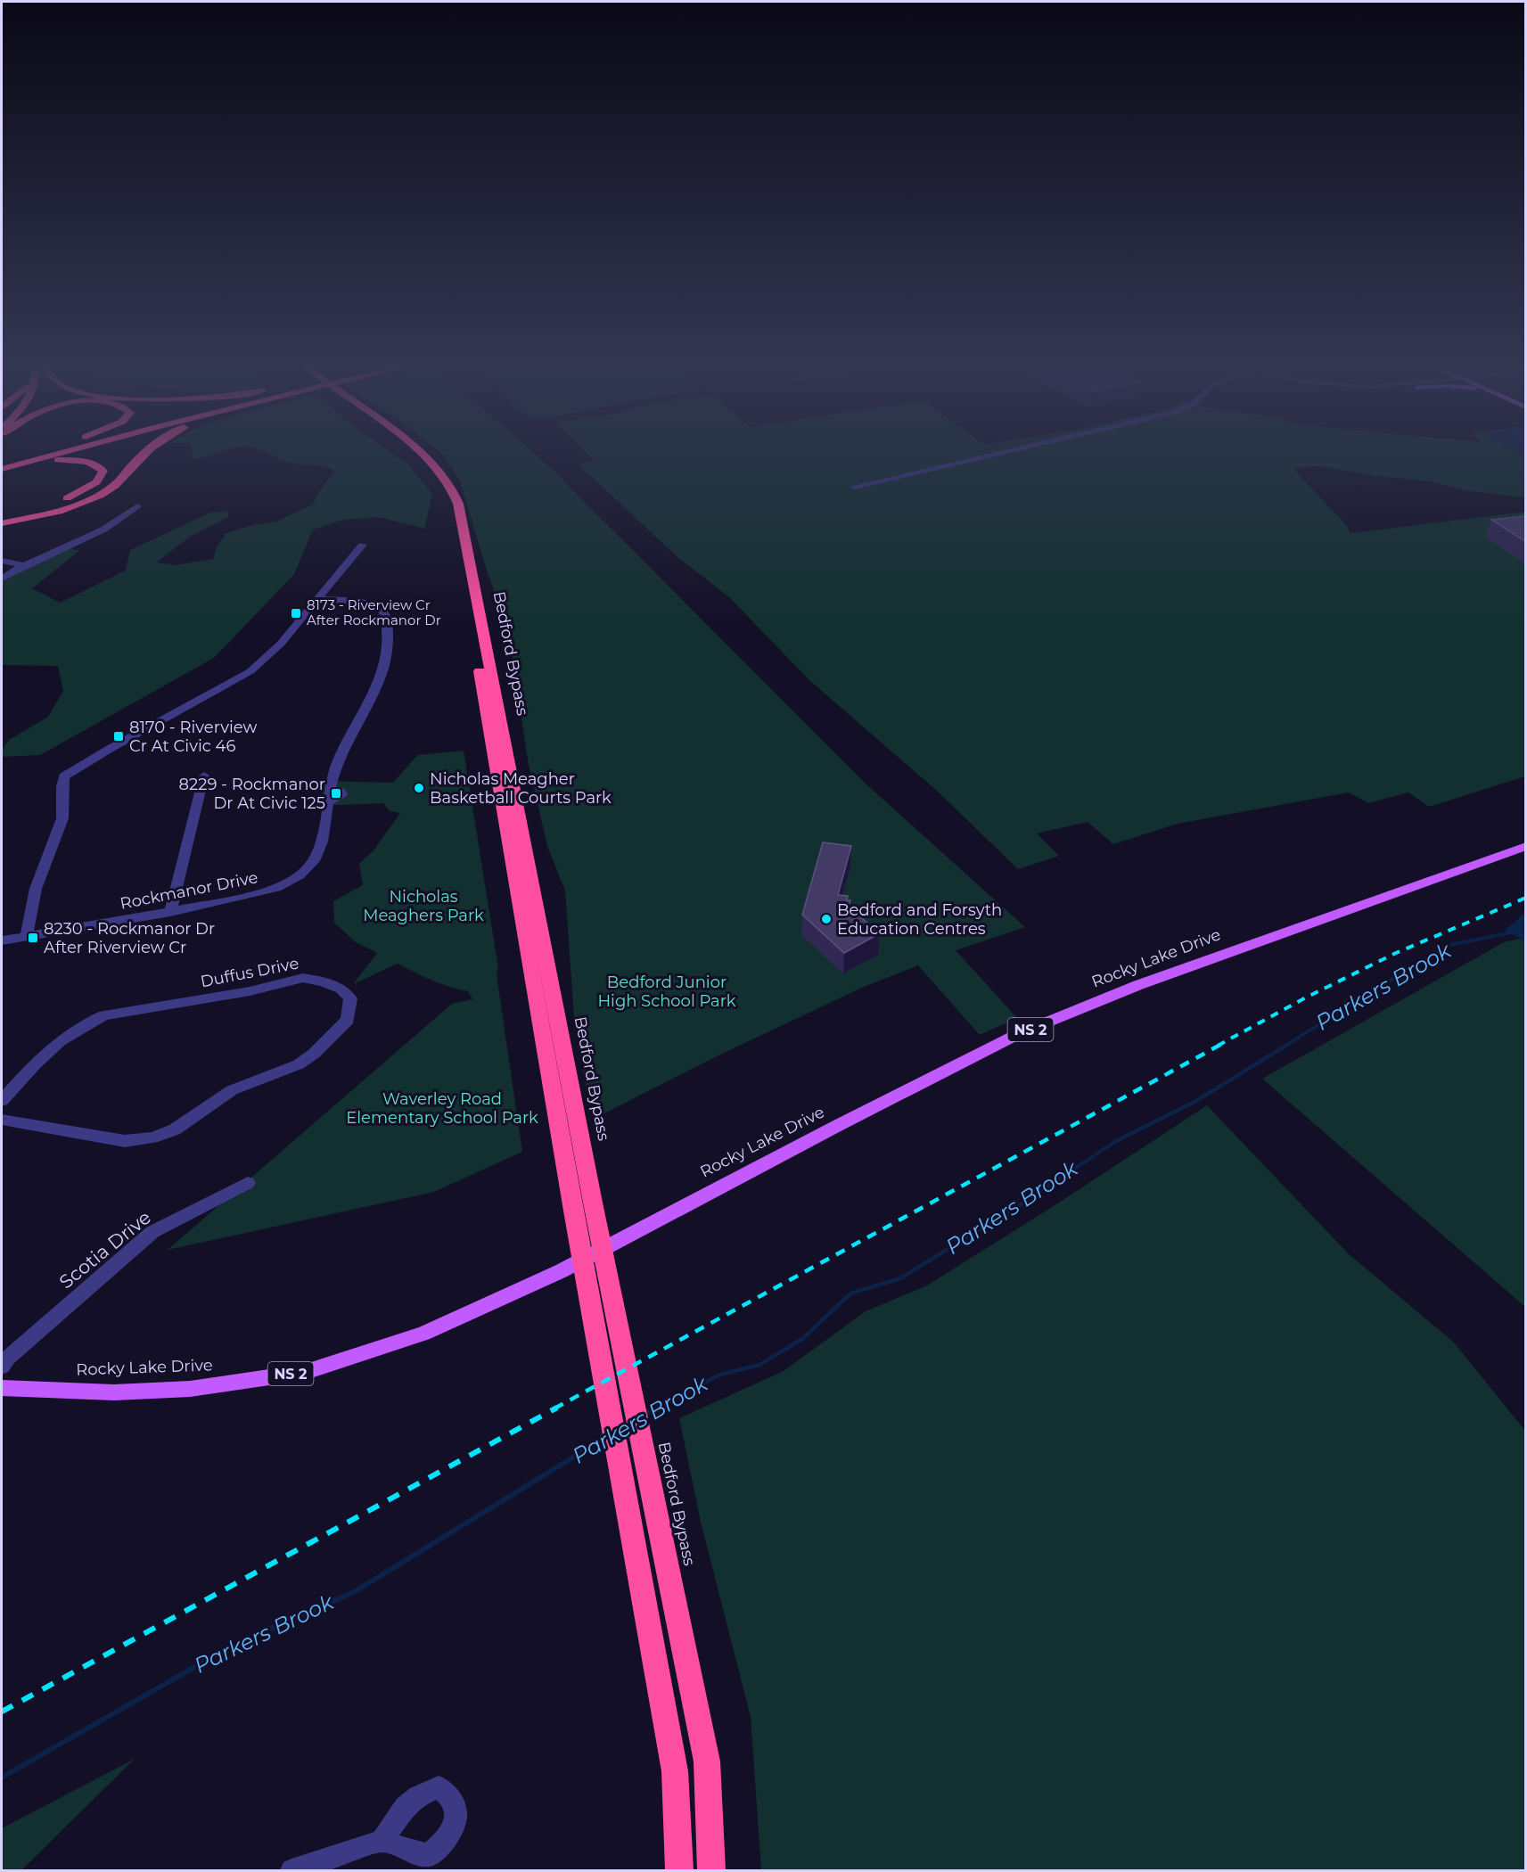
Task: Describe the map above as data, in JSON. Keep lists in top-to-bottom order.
{
  "streets": {
    "highway": ["Bedford Bypass"],
    "main road": ["Rocky Lake Drive", "NS 2"],
    "street": ["Rockmanor Drive", "Duffus Drive", "Scotia Drive"]
  },
  "water": ["Parkers Brook"],
  "parks": ["Nicholas Meaghers Park", "Bedford Junior High School Park", "Waverley Road Elementary School Park"],
  "places": {
    "transit": [
      "8173 - Riverview Cr After Rockmanor Dr",
      "8170 - Riverview Cr At Civic 46",
      "8229 - Rockmanor Dr At Civic 125",
      "8230 - Rockmanor Dr After Riverview Cr"
    ],
    "other": ["Nicholas Meagher Basketball Courts Park", "Bedford and Forsyth Education Centres"]
  }
}
